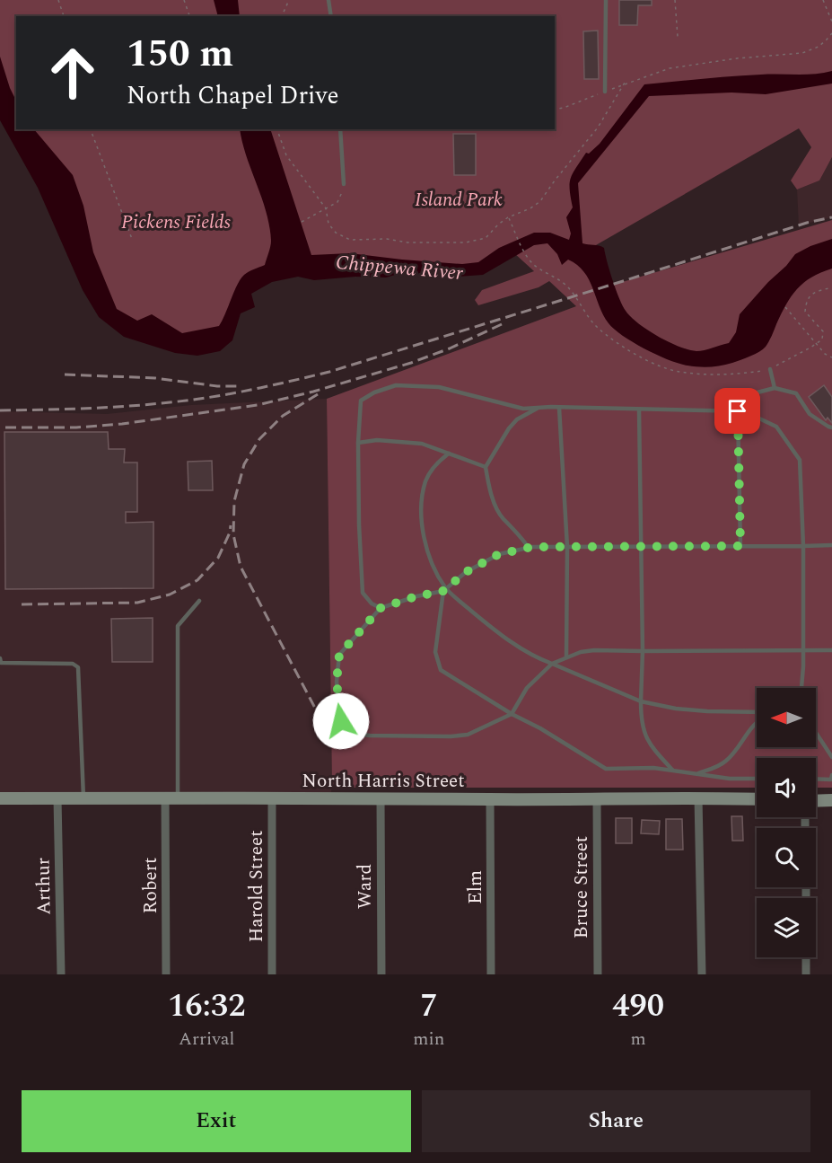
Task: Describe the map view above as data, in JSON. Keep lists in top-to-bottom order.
{
  "streets": {
    "street": [
      "North Harris Street",
      "Robert",
      "Arthur",
      "Harold Street",
      "Ward",
      "Elm",
      "Bruce Street"
    ]
  },
  "crossings": [
    ["North Harris Street", "Robert"],
    ["North Harris Street", "Arthur"],
    ["North Harris Street", "Harold Street"],
    ["North Harris Street", "Ward"],
    ["North Harris Street", "Elm"],
    ["North Harris Street", "Bruce Street"]
  ],
  "water": ["Chippewa River"],
  "parks": ["Island Park", "Pickens Fields"],
  "north": "left",
  "page": {
    "turn": ["150 m", "North Chapel Drive"],
    "eta": [
      "16:32",
      "Arrival",
      "7",
      "min",
      "490",
      "m"
    ],
    "buttons": ["Exit", "Share"]
  }
}
